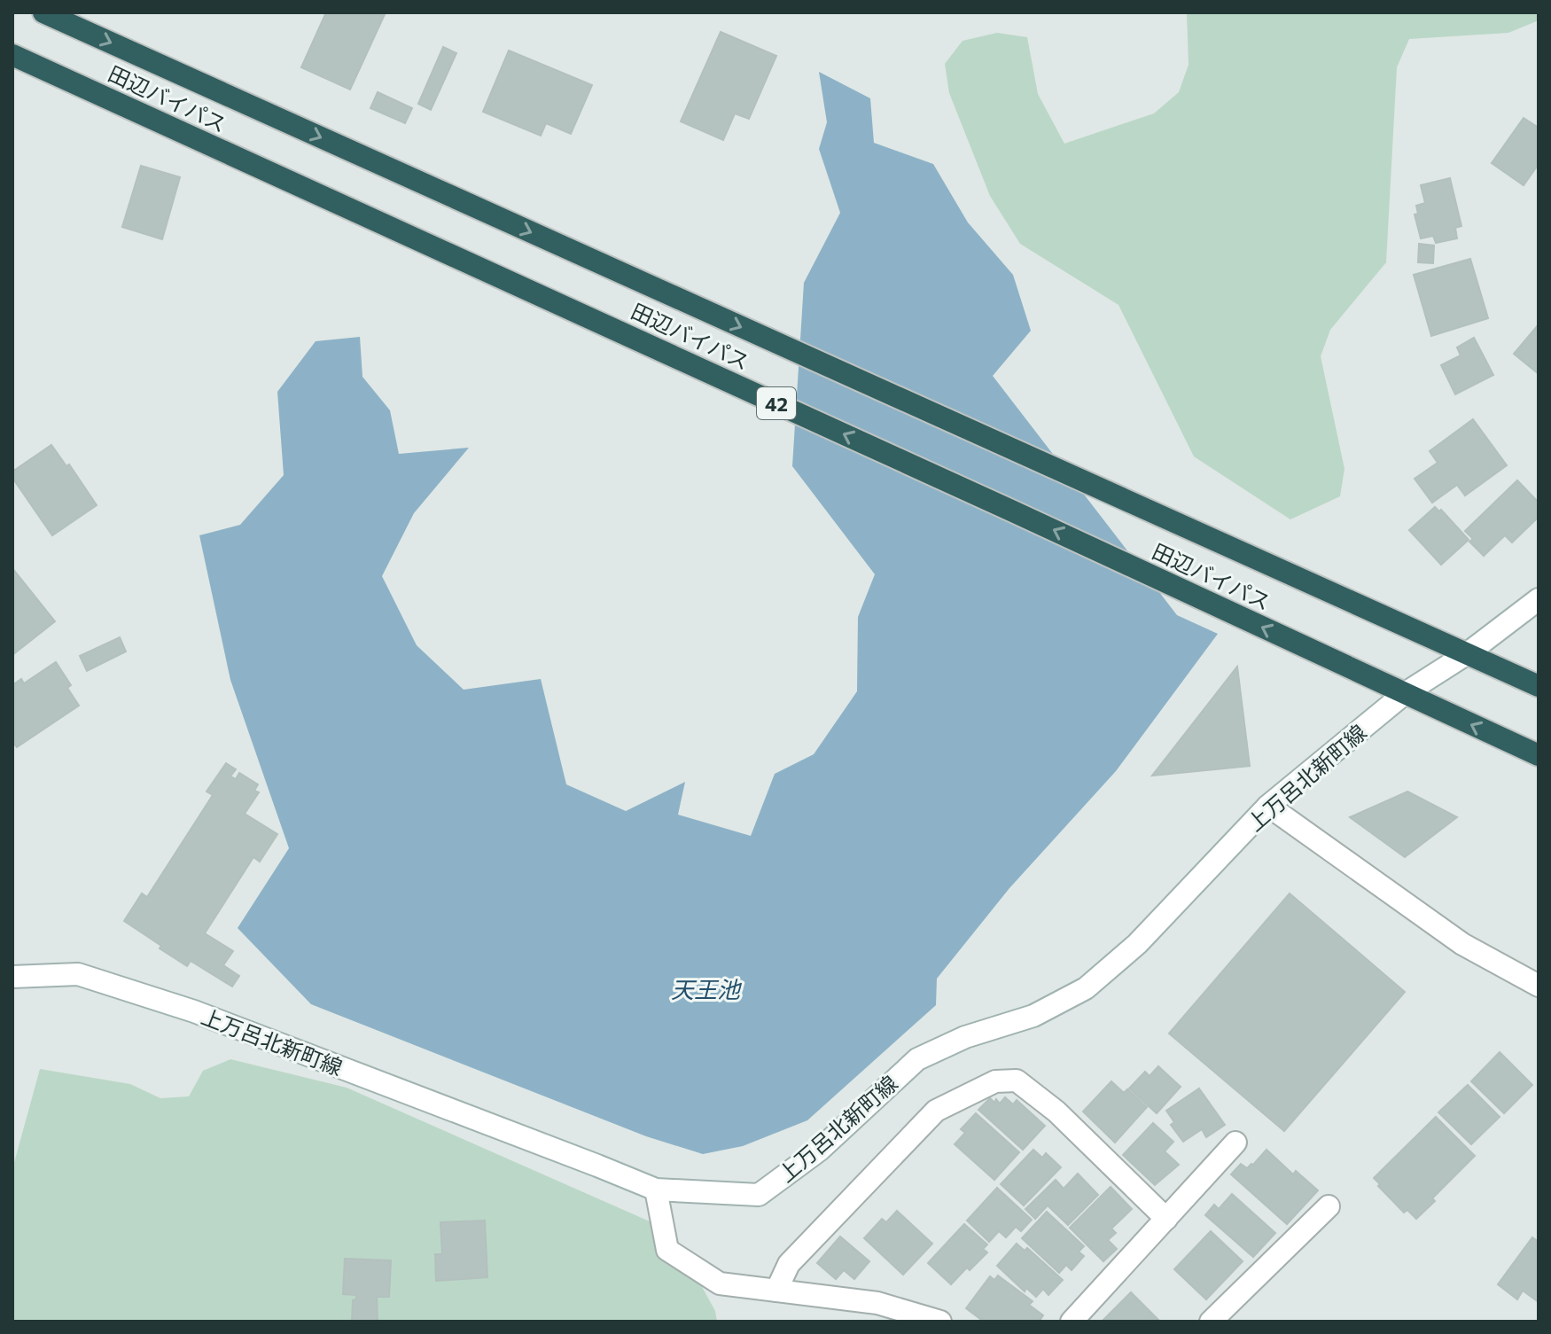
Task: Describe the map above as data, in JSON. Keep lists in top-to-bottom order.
{
  "streets": {
    "highway": ["田辺バイパス", "42"],
    "main road": ["上万呂北新町線"]
  },
  "crossings": [
    ["田辺バイパス", "上万呂北新町線"]
  ],
  "water": ["天王池"]
}
